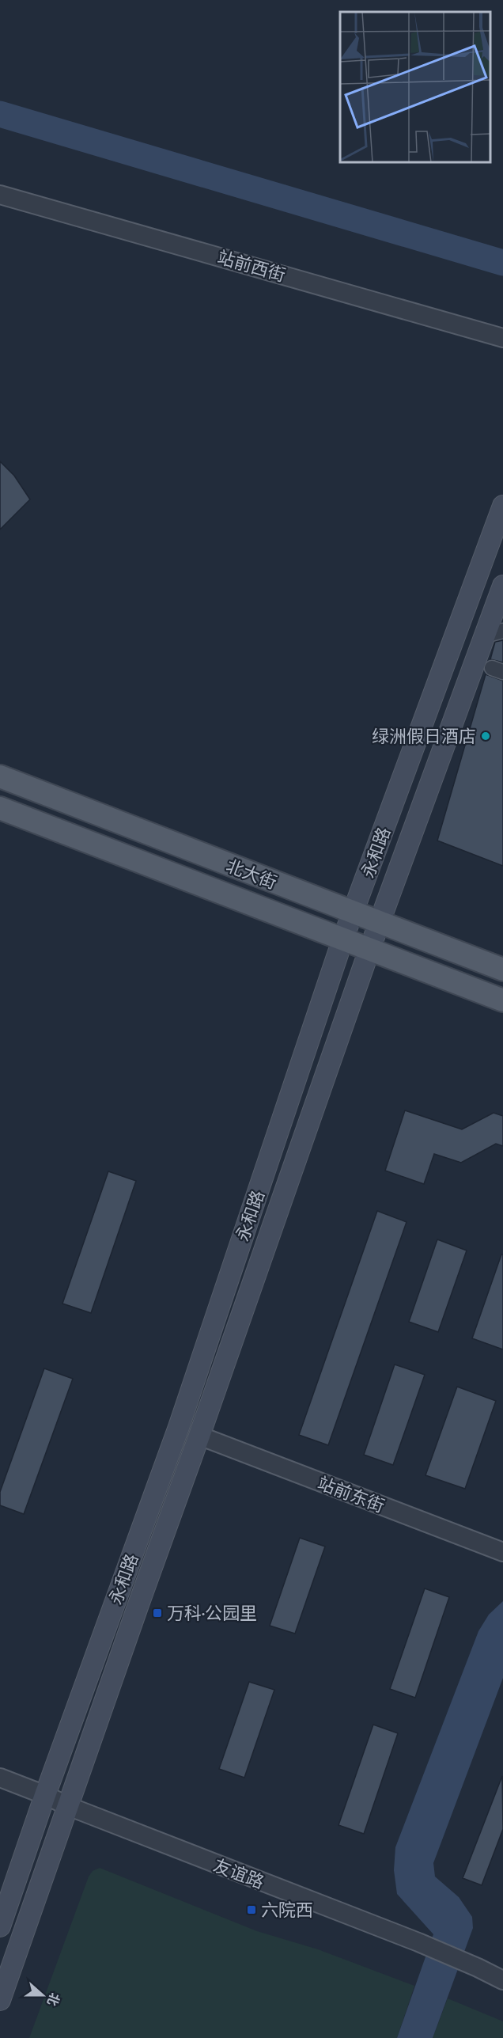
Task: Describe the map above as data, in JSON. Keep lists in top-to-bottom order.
{
  "streets": {
    "main road": ["永和路", "北大街"],
    "street": ["站前西街", "站前东街", "友谊路"]
  },
  "crossings": [
    ["永和路", "北大街"],
    ["永和路", "站前东街"],
    ["永和路", "友谊路"]
  ],
  "places": {
    "other": ["绿洲假日酒店"],
    "transit": ["万科·公园里", "六院西"]
  },
  "north": "right"
}
